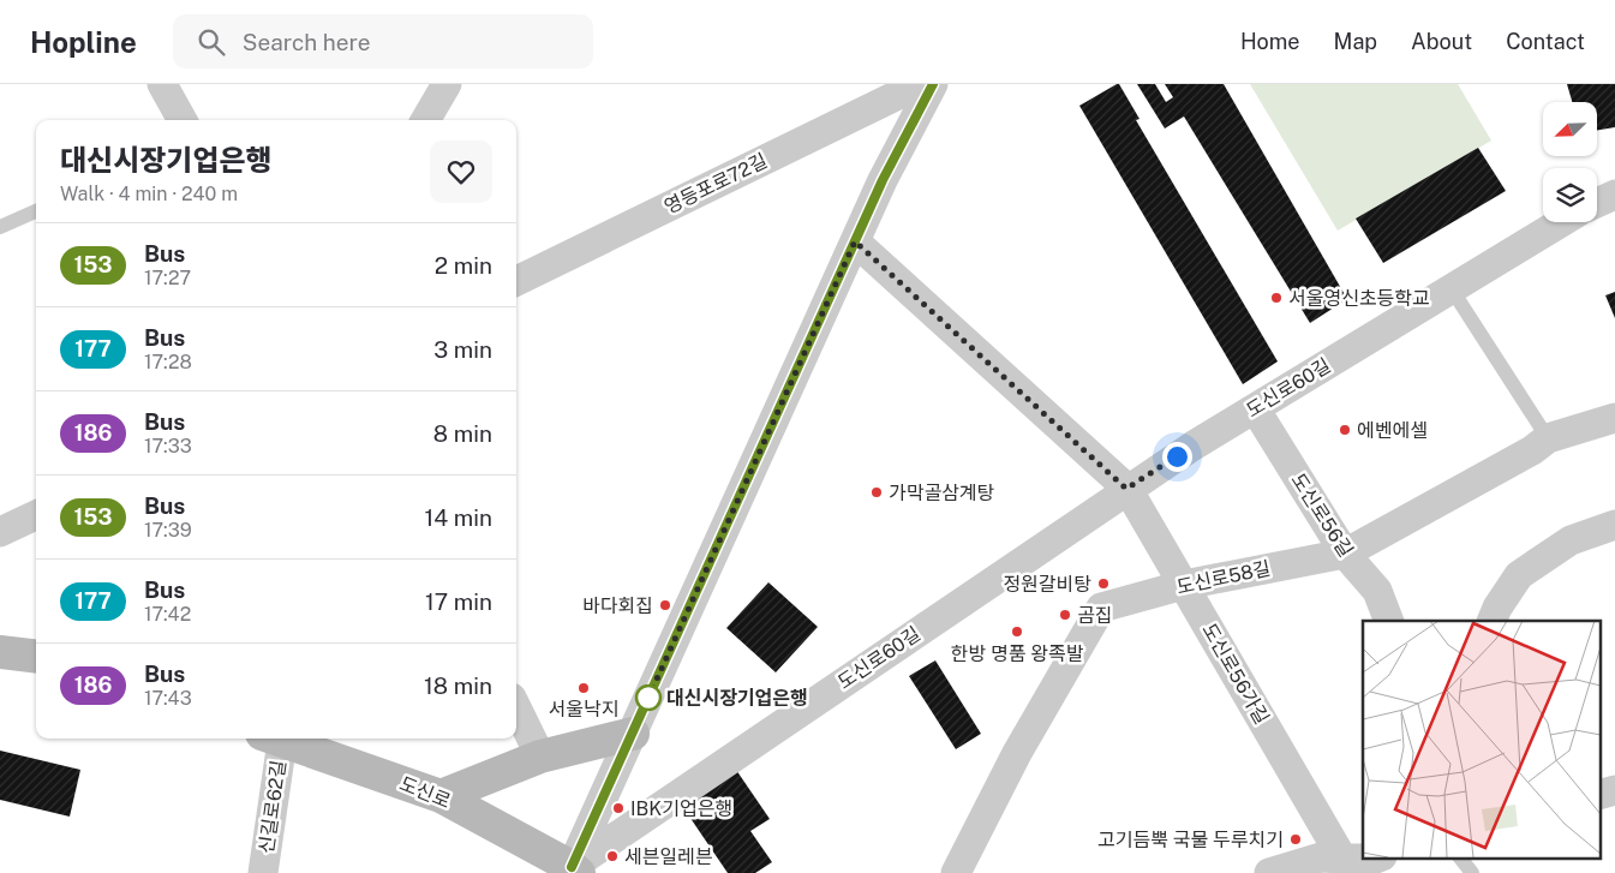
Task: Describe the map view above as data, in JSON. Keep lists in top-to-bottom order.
{
  "streets": {
    "main road": ["도신로"],
    "street": [
      "영등포로72길",
      "도신로60길",
      "도신로56길",
      "도신로58길",
      "도신로56가길",
      "신길로62길"
    ]
  },
  "crossings": [
    ["도신로60길", "도신로56길"],
    ["도신로60길", "도신로56가길"],
    ["도신로60길", "도신로"],
    ["도신로56길", "도신로58길"],
    ["도신로58길", "도신로56가길"]
  ],
  "places": [
    "서울영신초등학교",
    "에벤에셀",
    "가막골삼계탕",
    "정원갈비탕",
    "바다회집",
    "곰집",
    "한방 명품 왕족발",
    "서울낙지",
    "대신시장기업은행",
    "IBK기업은행",
    "고기듬뿍 국물 두루치기",
    "세븐일레븐"
  ],
  "lines": ["bus line 153"],
  "north": "bottom left",
  "page": {
    "header": "Hopline",
    "search": "Search here",
    "nav": [
      "Home",
      "Map",
      "About",
      "Contact"
    ],
    "heading": ["대신시장기업은행", "Walk · 4 min · 240 m"],
    "list": [
      {
        "mark": "153",
        "name": "Bus",
        "note": "17:27",
        "value": "2 min"
      },
      {
        "mark": "177",
        "name": "Bus",
        "note": "17:28",
        "value": "3 min"
      },
      {
        "mark": "186",
        "name": "Bus",
        "note": "17:33",
        "value": "8 min"
      },
      {
        "mark": "153",
        "name": "Bus",
        "note": "17:39",
        "value": "14 min"
      },
      {
        "mark": "177",
        "name": "Bus",
        "note": "17:42",
        "value": "17 min"
      },
      {
        "mark": "186",
        "name": "Bus",
        "note": "17:43",
        "value": "18 min"
      }
    ]
  }
}
